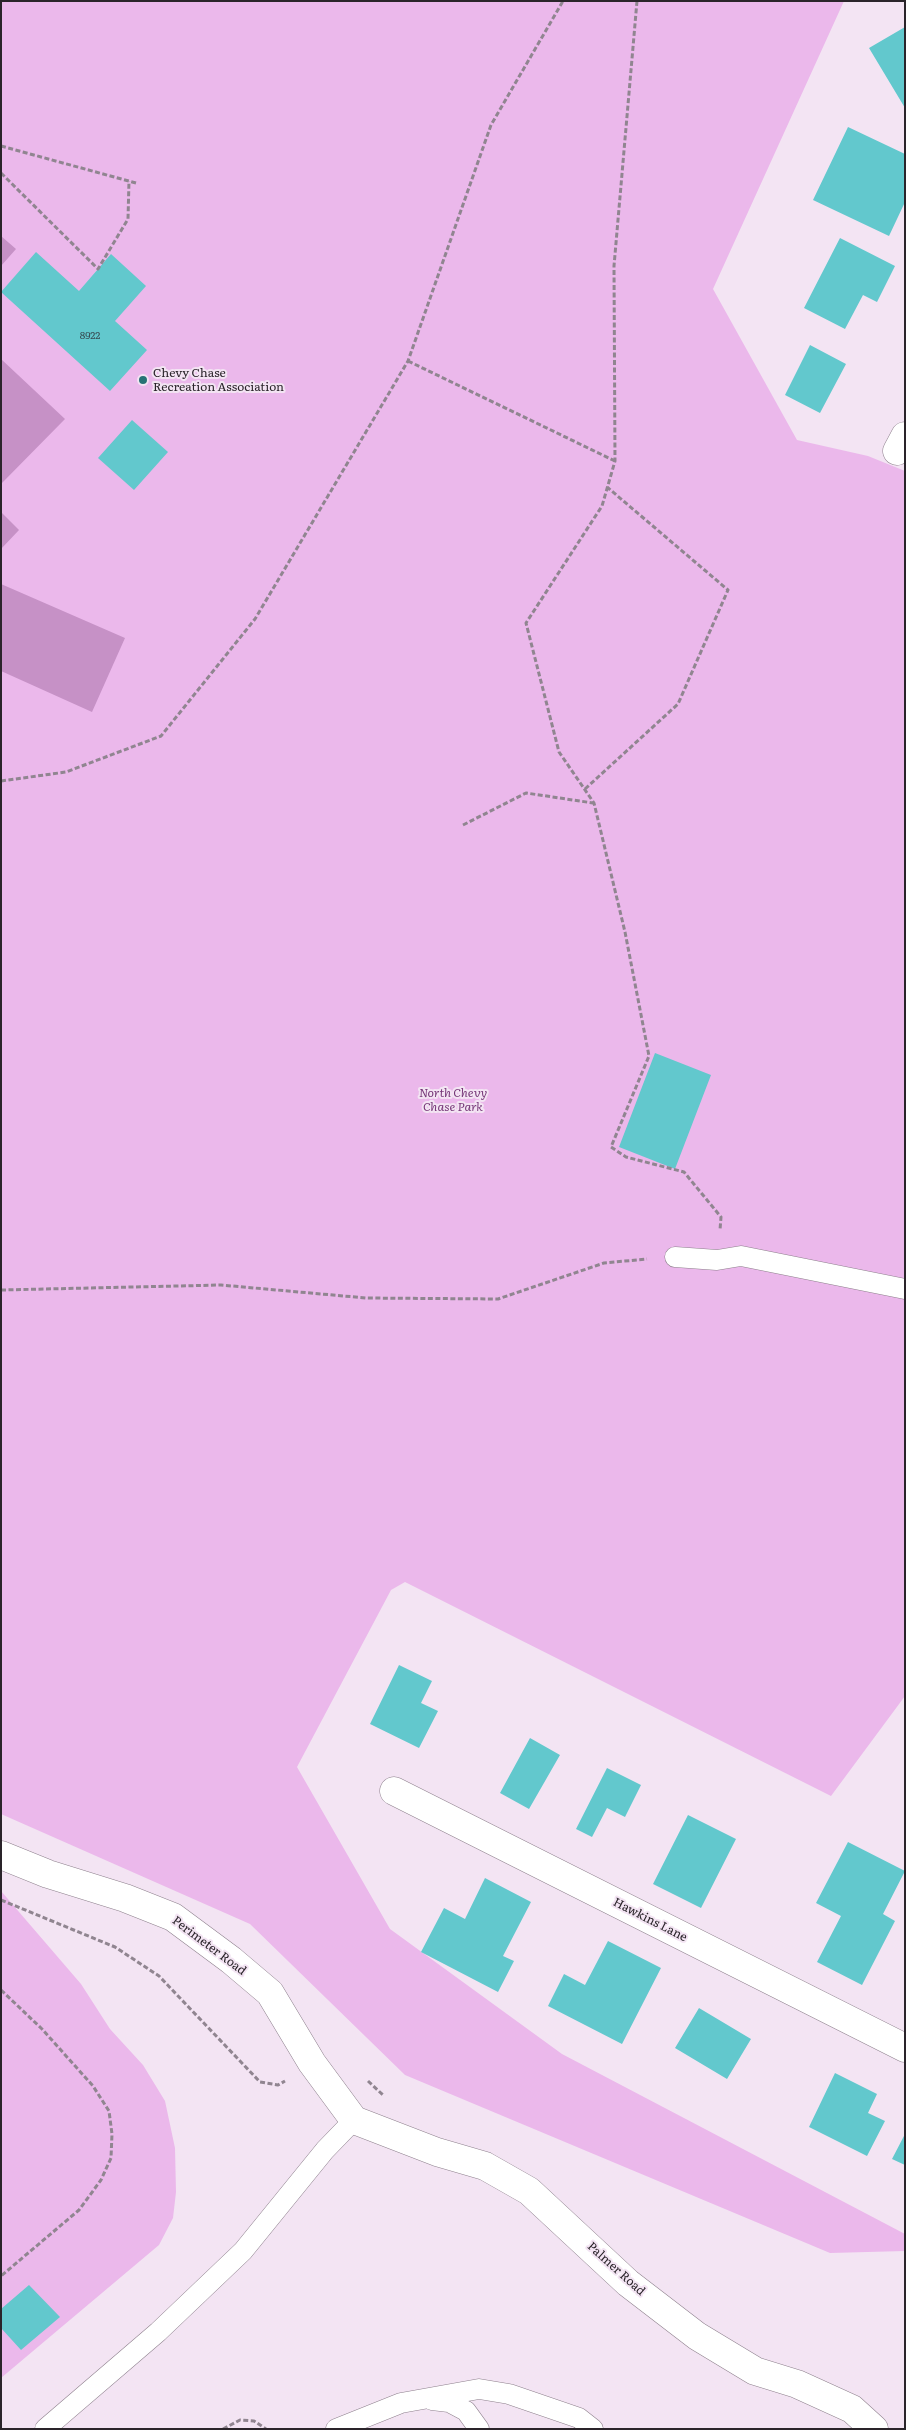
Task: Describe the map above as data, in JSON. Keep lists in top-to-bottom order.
{
  "streets": {
    "street": ["Hawkins Lane", "Perimeter Road", "Palmer Road"]
  },
  "crossings": [
    ["Perimeter Road", "Palmer Road"]
  ],
  "parks": ["North Chevy Chase Park"],
  "places": ["Chevy Chase Recreation Association"],
  "house_numbers": ["8922"]
}
